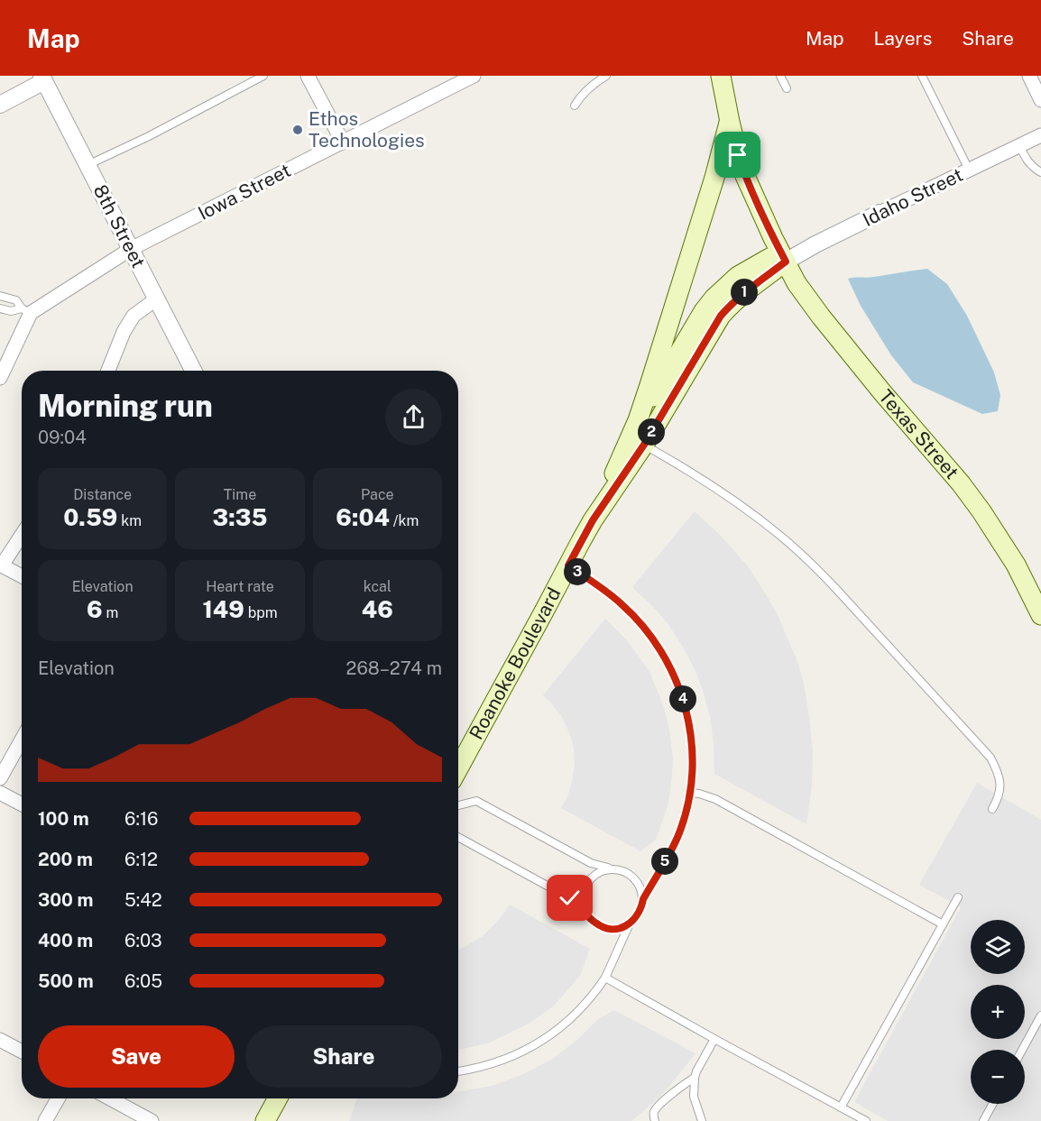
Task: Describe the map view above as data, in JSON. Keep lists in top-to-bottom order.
{
  "streets": {
    "main road": ["Texas Street", "Roanoke Boulevard"],
    "street": ["Iowa Street", "Idaho Street", "8th Street"]
  },
  "crossings": [
    ["Iowa Street", "8th Street"],
    ["Idaho Street", "Texas Street"]
  ],
  "places": ["Ethos Technologies"],
  "page": {
    "header": "Map",
    "nav": ["Map", "Layers", "Share"],
    "pins": [
      "1",
      "2",
      "3",
      "4",
      "5"
    ],
    "heading": ["Morning run", "09:04"],
    "stats": [
      ["Distance", "0.59 km"],
      ["Time", "3:35"],
      ["Pace", "6:04 /km"],
      ["Elevation", "6 m"],
      ["Heart rate", "149 bpm"],
      ["kcal", "46"]
    ],
    "chart": ["Elevation", "268–274 m"],
    "list": [
      {
        "name": "100 m",
        "note": "6:16"
      },
      {
        "name": "200 m",
        "note": "6:12"
      },
      {
        "name": "300 m",
        "note": "5:42"
      },
      {
        "name": "400 m",
        "note": "6:03"
      },
      {
        "name": "500 m",
        "note": "6:05"
      }
    ],
    "map_buttons": ["+", "−"],
    "buttons": ["Save", "Share"]
  }
}
